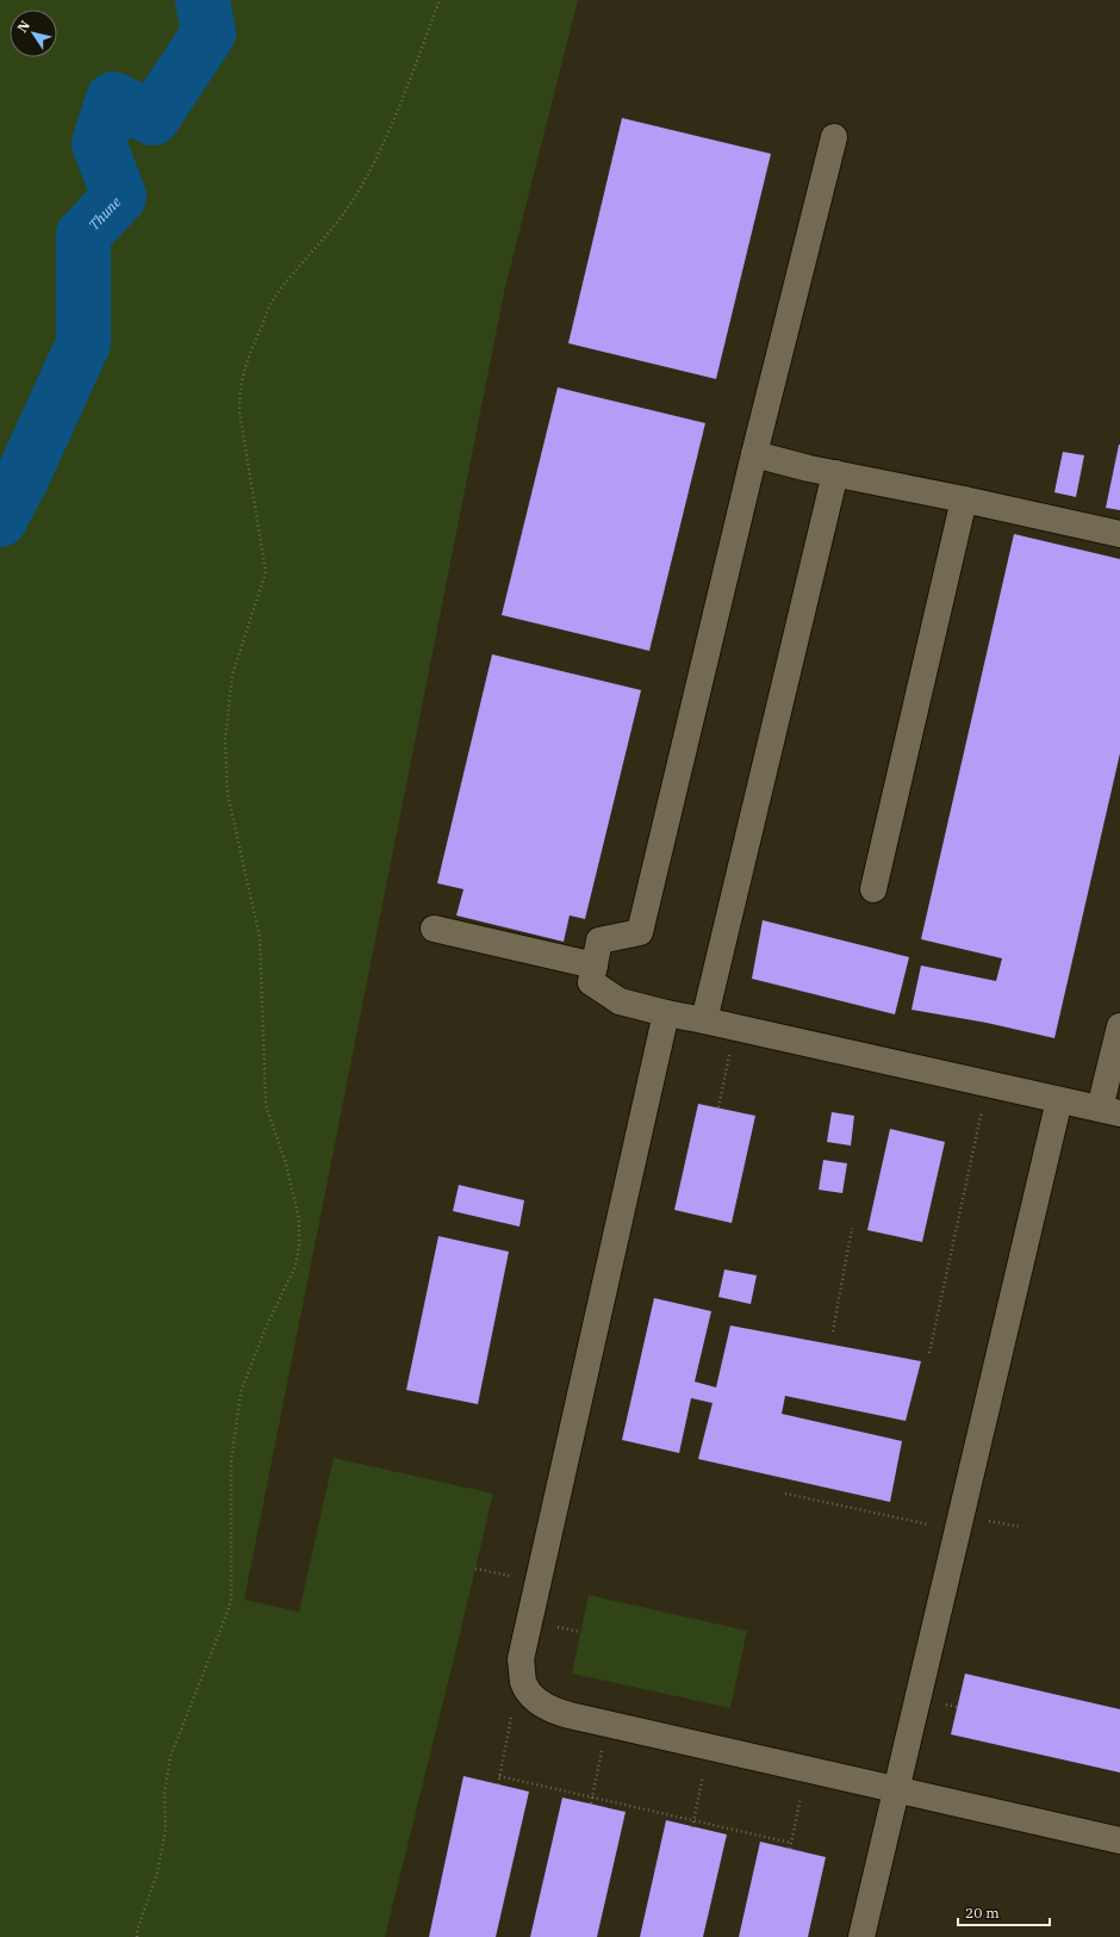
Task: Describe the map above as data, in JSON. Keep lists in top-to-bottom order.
{
  "water": ["Thune"],
  "scale_bar": "20 m",
  "north": "top left"
}
